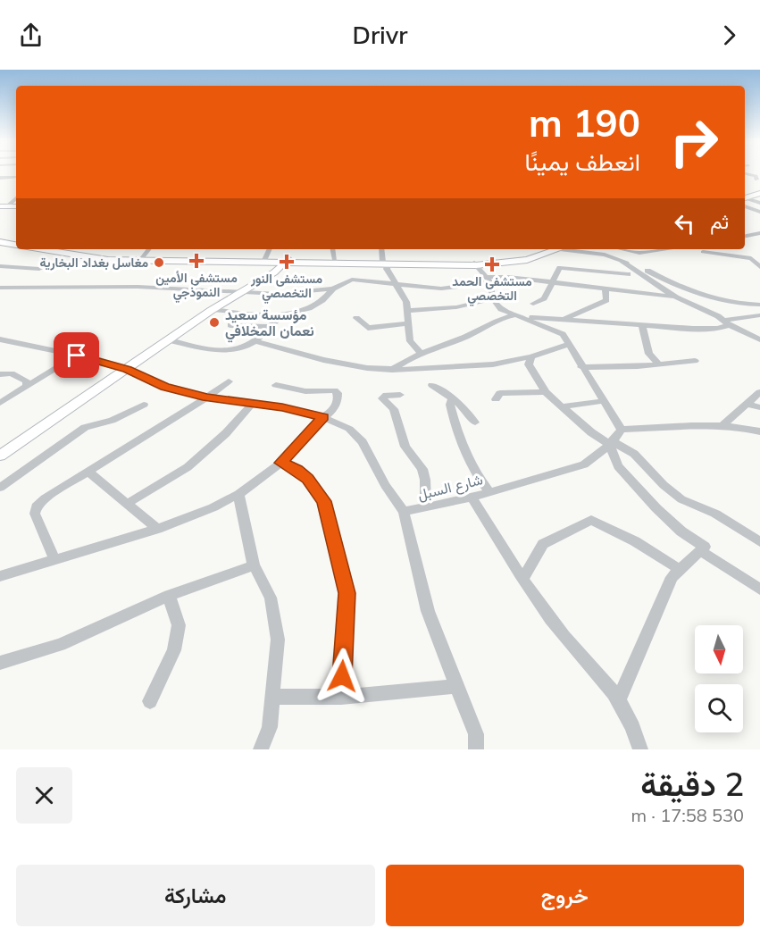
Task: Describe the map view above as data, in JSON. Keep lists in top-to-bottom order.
{
  "streets": {
    "street": ["شارع السبل"]
  },
  "places": {
    "health": ["مستشفى الأمين النموذجي", "مستشفى النور التخصصي", "مستشفى الحمد التخصصي"],
    "other": ["مغاسل بغداد البخارية", "مؤسسة سعيد نعمان المخلافي"]
  },
  "north": "bottom",
  "page": {
    "header": "Drivr",
    "turn": ["190 m", "انعطف يمينًا"],
    "then": "ثم",
    "heading": ["2 دقيقة", "530 m · 17:58"],
    "buttons": ["خروج", "مشاركة"]
  }
}
